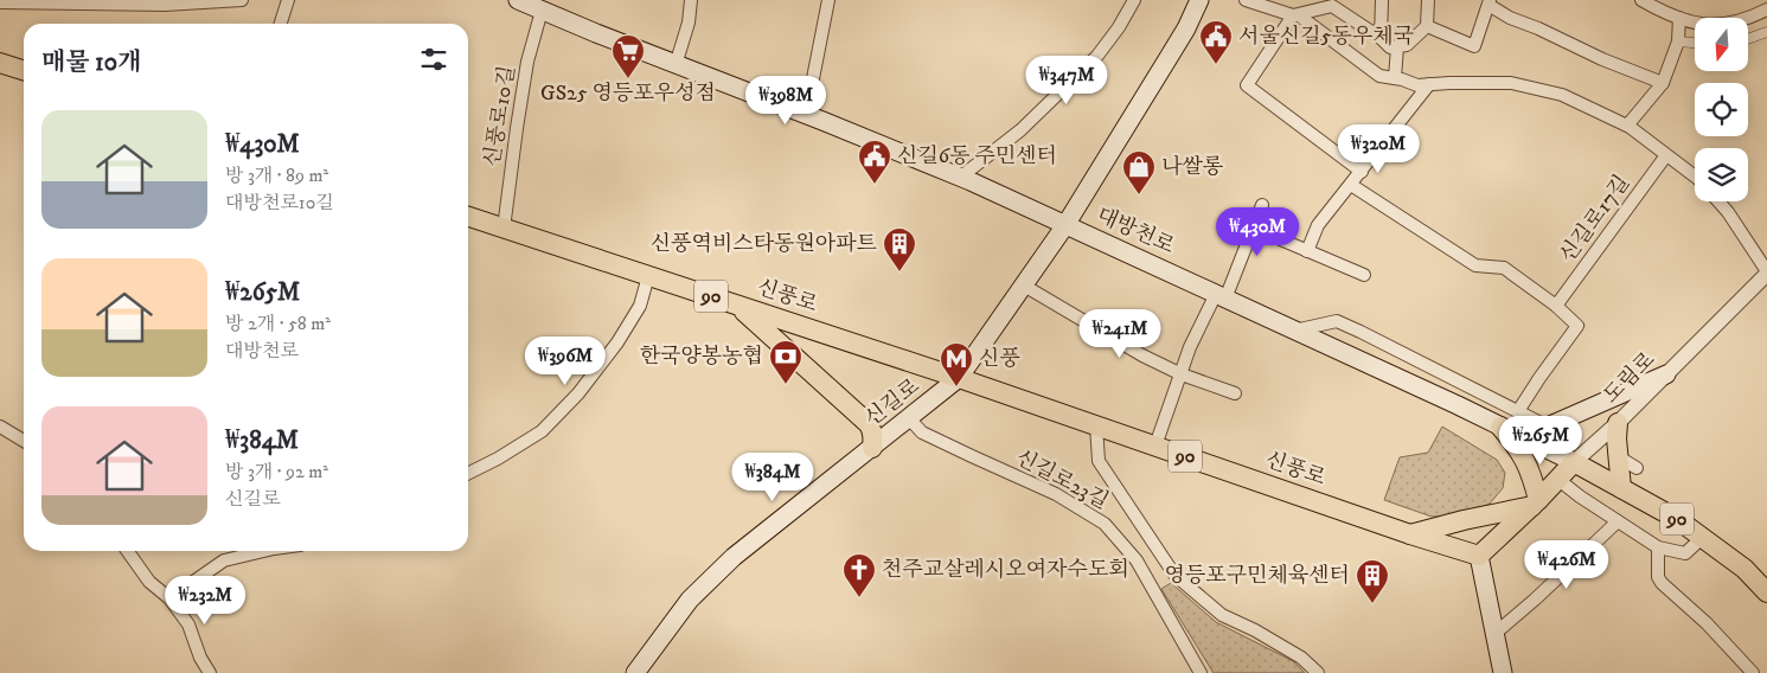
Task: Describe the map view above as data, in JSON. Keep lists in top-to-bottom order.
{
  "streets": {
    "main road": [
      "대방천로",
      "90",
      "신풍로",
      "도림로",
      "신길로"
    ],
    "street": ["신풍로10길", "신길로17길", "신길로23길"]
  },
  "crossings": [
    ["신풍로10길", "대방천로"],
    ["신풍로10길", "신풍로"],
    ["대방천로", "도림로"],
    ["대방천로", "신길로"],
    ["신풍로", "도림로"],
    ["신풍로", "신길로"],
    ["신길로", "신길로23길"]
  ],
  "places": {
    "public building": ["서울신길5동우체국", "신길6동 주민센터"],
    "supermarket": ["GS25 영등포우성점"],
    "shop": ["나쌀롱"],
    "building": ["신풍역비스타동원아파트", "영등포구민체육센터"],
    "bank": ["한국양봉농협"],
    "metro station": ["신풍"],
    "church": ["천주교살레시오여자수도회"]
  },
  "north": "bottom",
  "page": {
    "heading": "매물 10개",
    "price": [
      "₩347M",
      "₩398M",
      "₩320M",
      "₩430M",
      "₩241M",
      "₩396M",
      "₩265M",
      "₩384M",
      "₩426M",
      "₩232M"
    ],
    "list": [
      {
        "name": "₩430M",
        "note": "방 3개 · 89 m² · 대방천로10길"
      },
      {
        "name": "₩265M",
        "note": "방 2개 · 58 m² · 대방천로"
      },
      {
        "name": "₩384M",
        "note": "방 3개 · 92 m² · 신길로"
      }
    ]
  }
}
